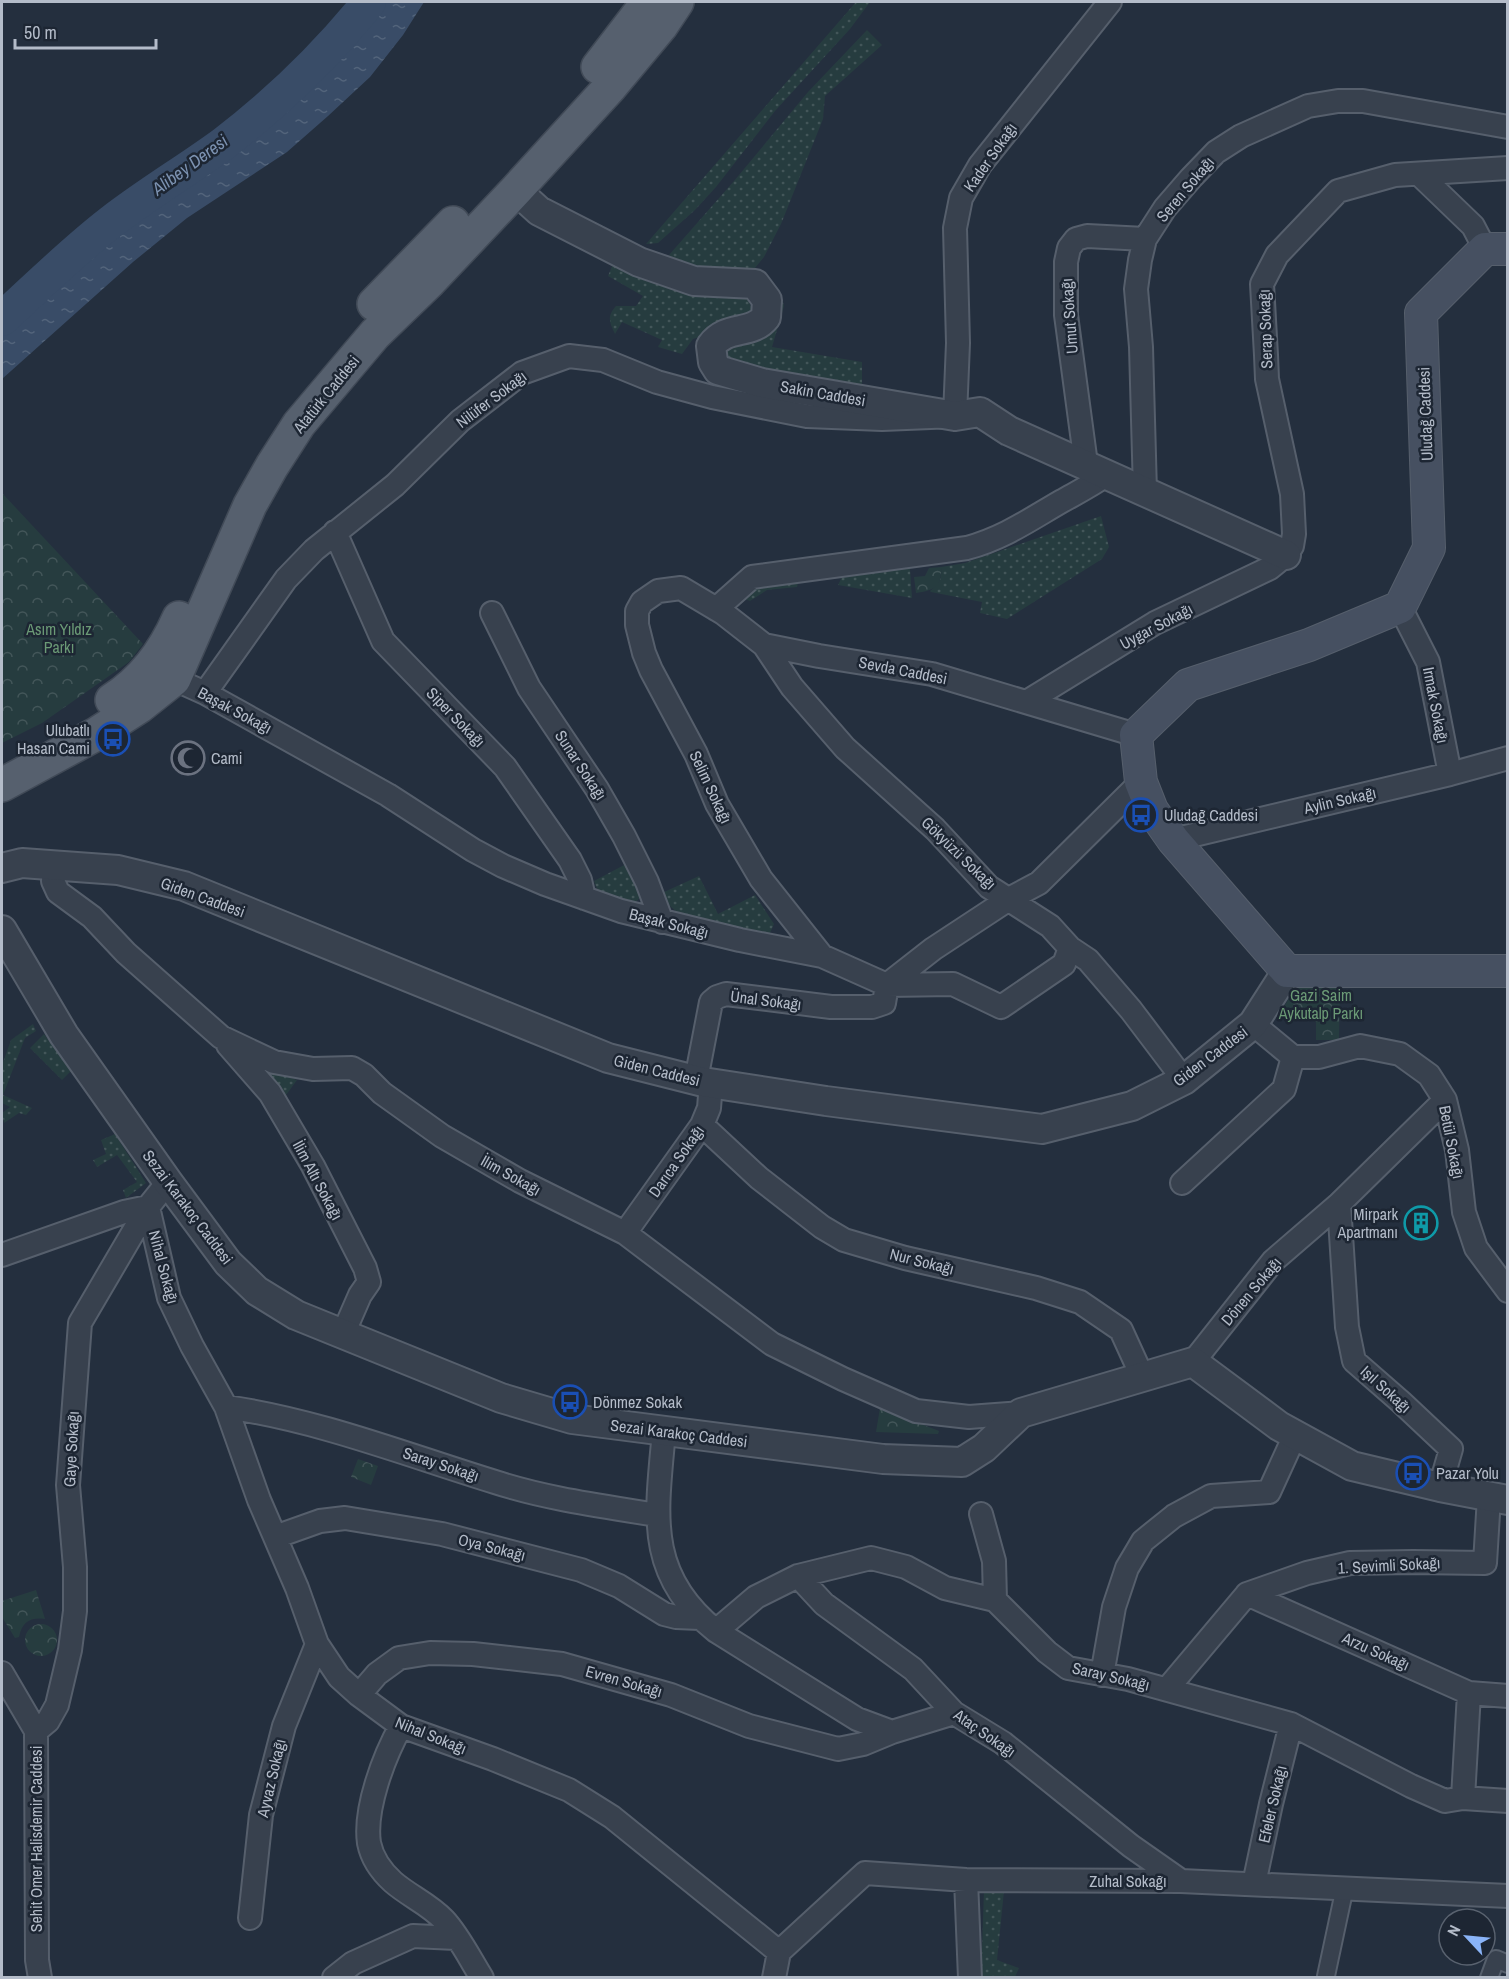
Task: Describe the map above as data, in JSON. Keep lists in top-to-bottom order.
{
  "streets": {
    "main road": ["Atatürk Caddesi", "Uludağ Caddesi"],
    "street": [
      "Kader Sokağı",
      "Seren Sokağı",
      "Umut Sokağı",
      "Serap Sokağı",
      "Sakin Caddesi",
      "Nilüfer Sokağı",
      "Uygar Sokağı",
      "Sevda Caddesi",
      "Irmak Sokağı",
      "Başak Sokağı",
      "Siper Sokağı",
      "Sunar Sokağı",
      "Selim Sokağı",
      "Aylin Sokağı",
      "Gökyüzü Sokağı",
      "Giden Caddesi",
      "Ünal Sokağı",
      "Betül Sokağı",
      "Darıca Sokağı",
      "İlim Sokağı",
      "İlim Altı Sokağı",
      "Sezai Karakoç Caddesi",
      "Nur Sokağı",
      "Nihal Sokağı",
      "Dönen Sokağı",
      "Işıl Sokağı",
      "Gaye Sokağı",
      "Saray Sokağı",
      "Oya Sokağı",
      "1. Sevimli Sokağı",
      "Arzu Sokağı",
      "Evren Sokağı",
      "Ataç Sokağı",
      "Ayvaz Sokağı",
      "Efeler Sokağı",
      "Sehit Omer Halisdemir Caddesi",
      "Zuhal Sokağı"
    ]
  },
  "crossings": [
    ["Kader Sokağı", "Sakin Caddesi"],
    ["Kader Sokağı", "Nilüfer Sokağı"],
    ["Seren Sokağı", "Umut Sokağı"],
    ["Seren Sokağı", "Sakin Caddesi"],
    ["Umut Sokağı", "Sakin Caddesi"],
    ["Serap Sokağı", "Sakin Caddesi"],
    ["Serap Sokağı", "Uygar Sokağı"],
    ["Sakin Caddesi", "Atatürk Caddesi"],
    ["Sakin Caddesi", "Nilüfer Sokağı"],
    ["Sakin Caddesi", "Uygar Sokağı"],
    ["Atatürk Caddesi", "Başak Sokağı"],
    ["Nilüfer Sokağı", "Başak Sokağı"],
    ["Nilüfer Sokağı", "Siper Sokağı"],
    ["Uludağ Caddesi", "Irmak Sokağı"],
    ["Uygar Sokağı", "Sevda Caddesi"],
    ["Sevda Caddesi", "Selim Sokağı"],
    ["Sevda Caddesi", "Gökyüzü Sokağı"],
    ["Irmak Sokağı", "Aylin Sokağı"],
    ["Başak Sokağı", "Siper Sokağı"],
    ["Başak Sokağı", "Sunar Sokağı"],
    ["Başak Sokağı", "Selim Sokağı"],
    ["Başak Sokağı", "Ünal Sokağı"],
    ["Gökyüzü Sokağı", "Giden Caddesi"],
    ["Giden Caddesi", "Ünal Sokağı"],
    ["Giden Caddesi", "Darıca Sokağı"],
    ["Giden Caddesi", "İlim Sokağı"],
    ["Ünal Sokağı", "Darıca Sokağı"],
    ["Betül Sokağı", "Dönen Sokağı"],
    ["Darıca Sokağı", "İlim Sokağı"],
    ["Darıca Sokağı", "Nur Sokağı"],
    ["İlim Sokağı", "İlim Altı Sokağı"],
    ["İlim Sokağı", "Sezai Karakoç Caddesi"],
    ["İlim Altı Sokağı", "Sezai Karakoç Caddesi"],
    ["Sezai Karakoç Caddesi", "Nur Sokağı"],
    ["Sezai Karakoç Caddesi", "Dönen Sokağı"],
    ["Sezai Karakoç Caddesi", "Gaye Sokağı"],
    ["Sezai Karakoç Caddesi", "Oya Sokağı"],
    ["Nihal Sokağı", "Gaye Sokağı"],
    ["Nihal Sokağı", "Saray Sokağı"],
    ["Nihal Sokağı", "Oya Sokağı"],
    ["Nihal Sokağı", "Evren Sokağı"],
    ["Nihal Sokağı", "Ayvaz Sokağı"],
    ["Nihal Sokağı", "Zuhal Sokağı"],
    ["Dönen Sokağı", "Işıl Sokağı"],
    ["Gaye Sokağı", "Sehit Omer Halisdemir Caddesi"],
    ["Saray Sokağı", "Oya Sokağı"],
    ["Saray Sokağı", "Efeler Sokağı"],
    ["Oya Sokağı", "Evren Sokağı"],
    ["1. Sevimli Sokağı", "Arzu Sokağı"],
    ["Ataç Sokağı", "Zuhal Sokağı"],
    ["Efeler Sokağı", "Zuhal Sokağı"]
  ],
  "water": ["Alibey Deresi"],
  "parks": ["Asım Yıldız Parkı", "Gazi Saim Aykutalp Parkı"],
  "places": {
    "bus stop": [
      "Ulubatlı Hasan Cami",
      "Uludağ Caddesi",
      "Dönmez Sokak",
      "Pazar Yolu"
    ],
    "mosque": ["Cami"],
    "building": ["Mirpark Apartmanı"]
  },
  "scale_bar": "50 m",
  "north": "top left"
}
